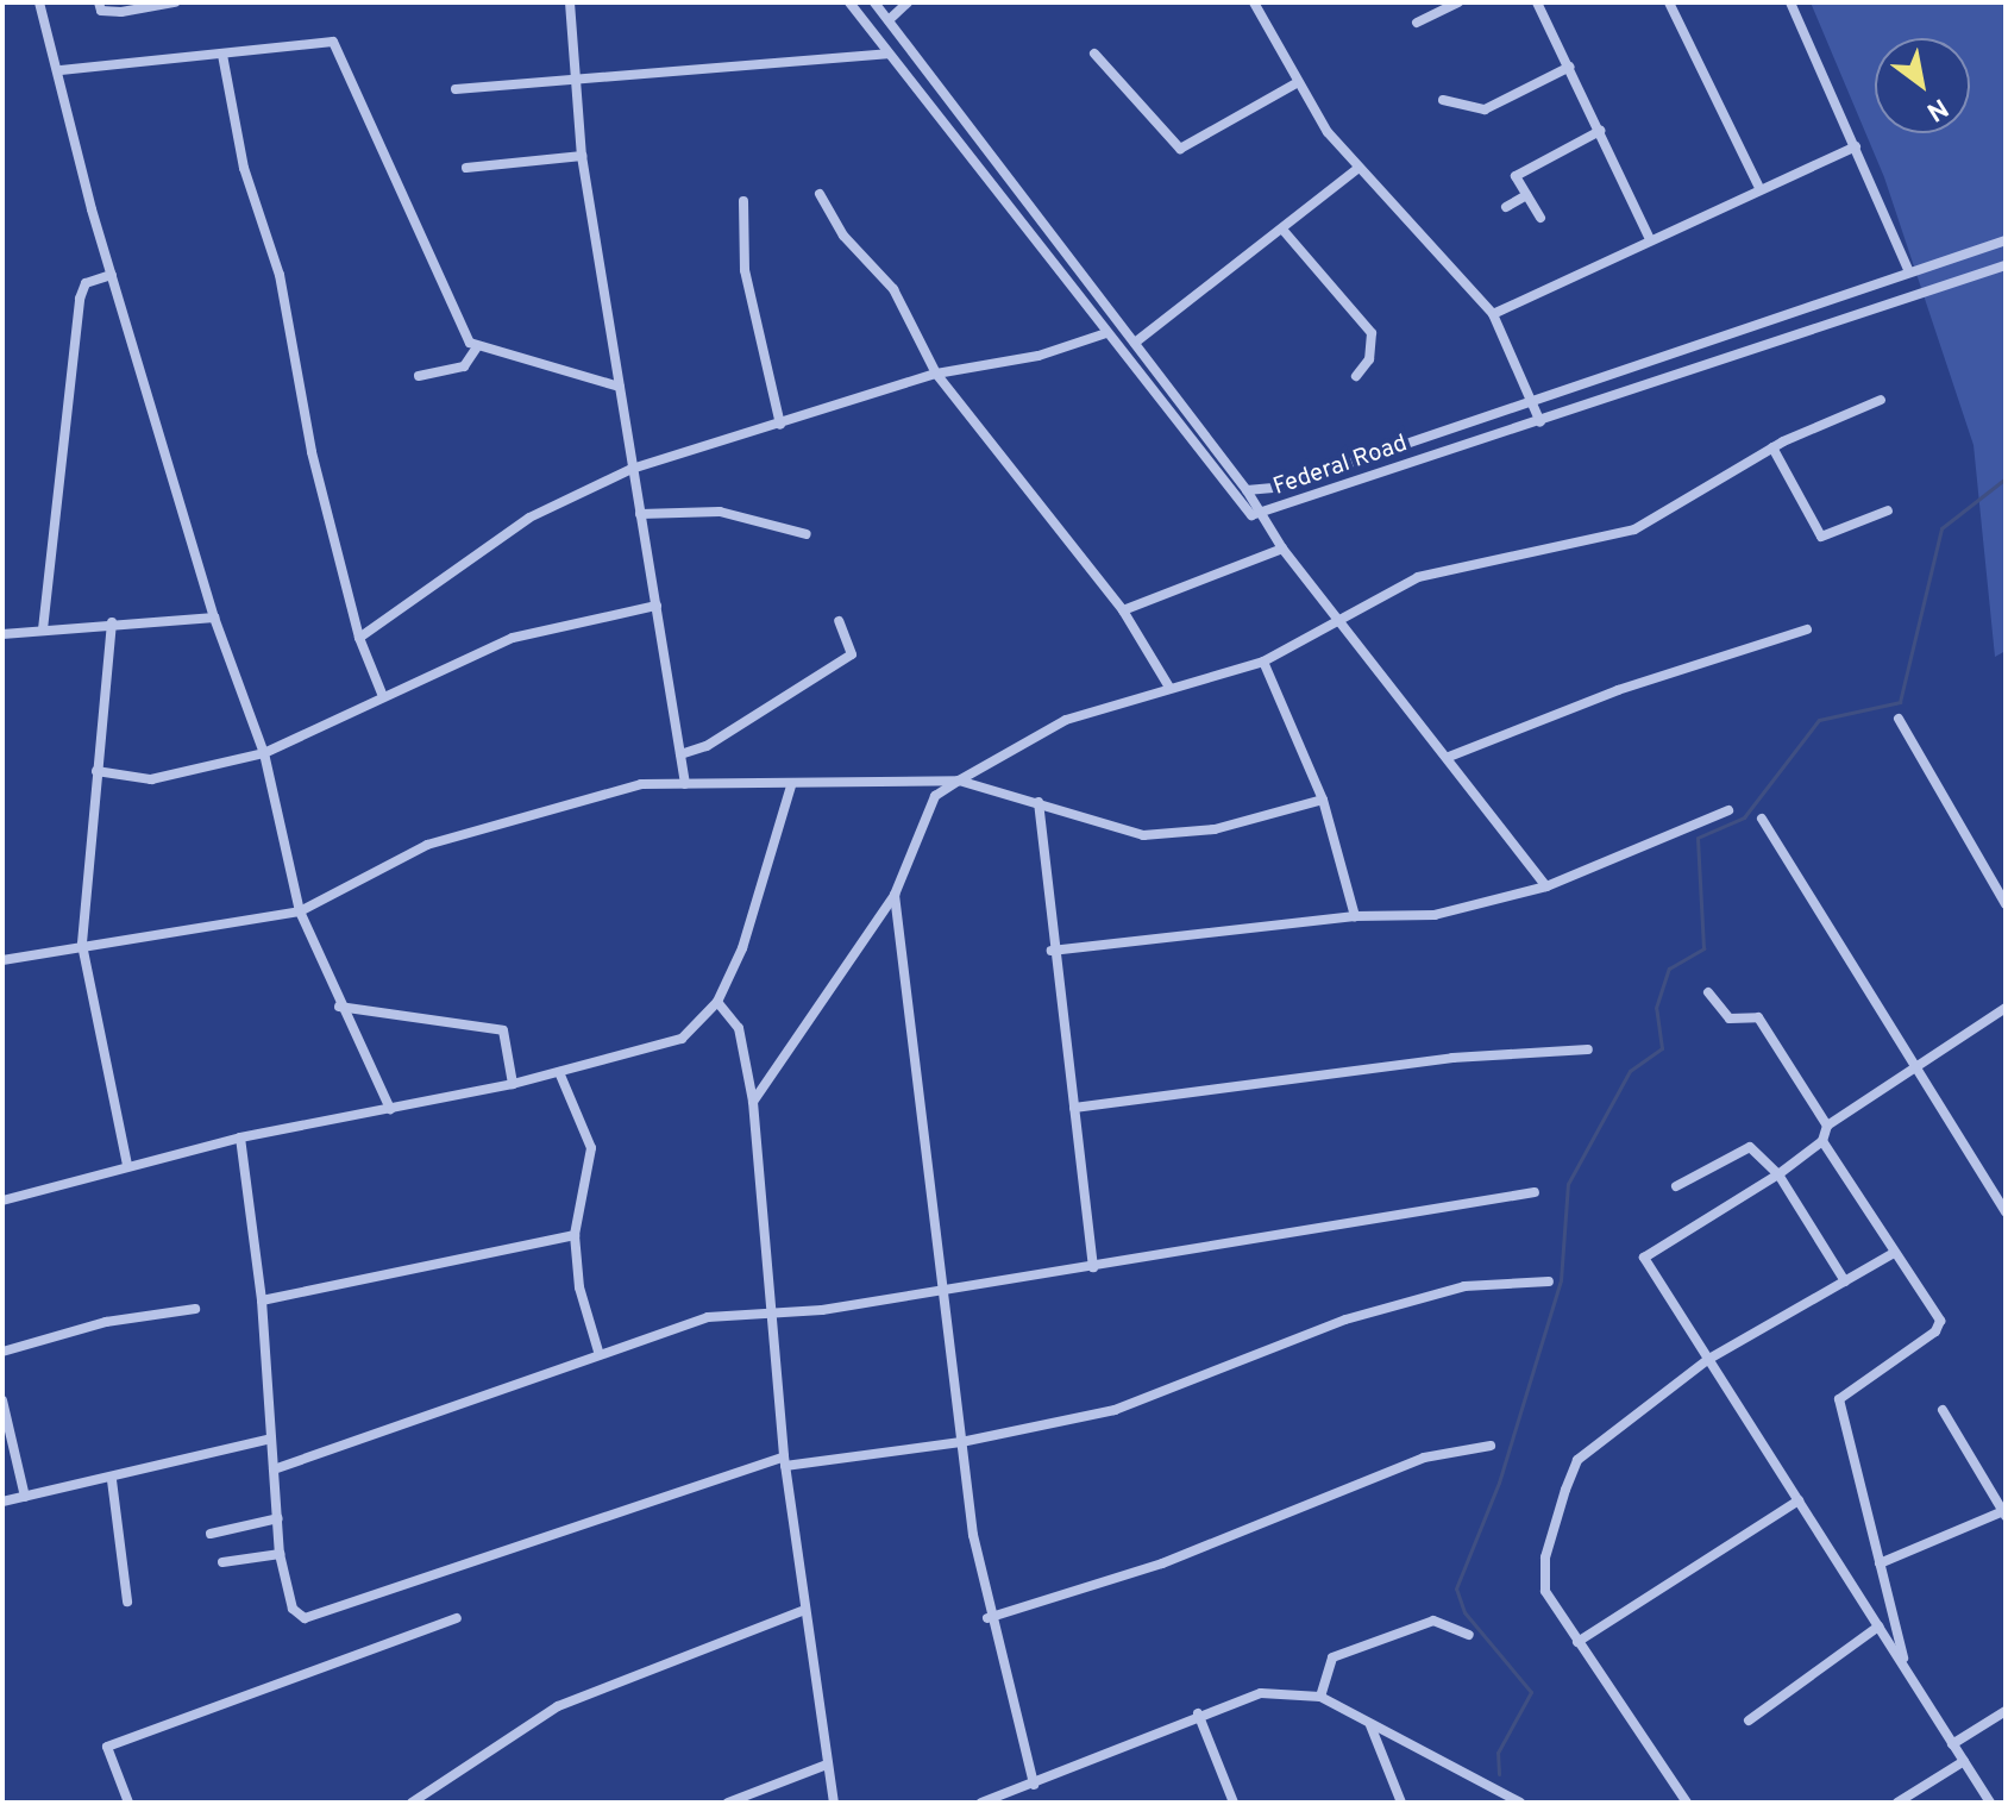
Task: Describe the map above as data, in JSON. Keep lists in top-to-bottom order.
{
  "streets": {
    "street": ["Federal Road"]
  },
  "north": "bottom right"
}
